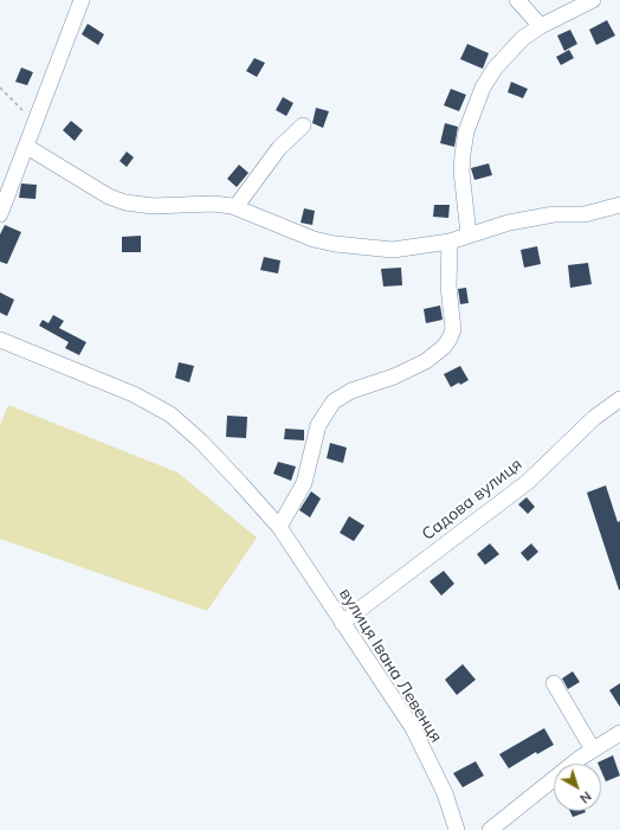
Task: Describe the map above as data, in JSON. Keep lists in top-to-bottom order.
{
  "streets": {
    "street": ["Садова вулиця", "вулиця Івана Левенця"]
  },
  "crossings": [
    ["Садова вулиця", "вулиця Івана Левенця"]
  ],
  "north": "bottom right"
}
